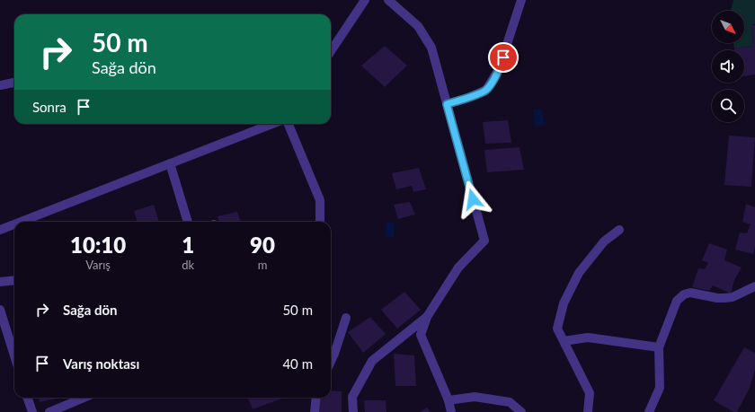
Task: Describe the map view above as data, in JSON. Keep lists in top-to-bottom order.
{
  "north": "bottom right",
  "page": {
    "turn": ["50 m", "Sağa dön"],
    "then": "Sonra",
    "eta": [
      "10:10",
      "Varış",
      "1",
      "dk",
      "90",
      "m"
    ],
    "list": [
      {
        "name": "Sağa dön",
        "value": "50 m"
      },
      {
        "name": "Varış noktası",
        "value": "40 m"
      }
    ]
  }
}
